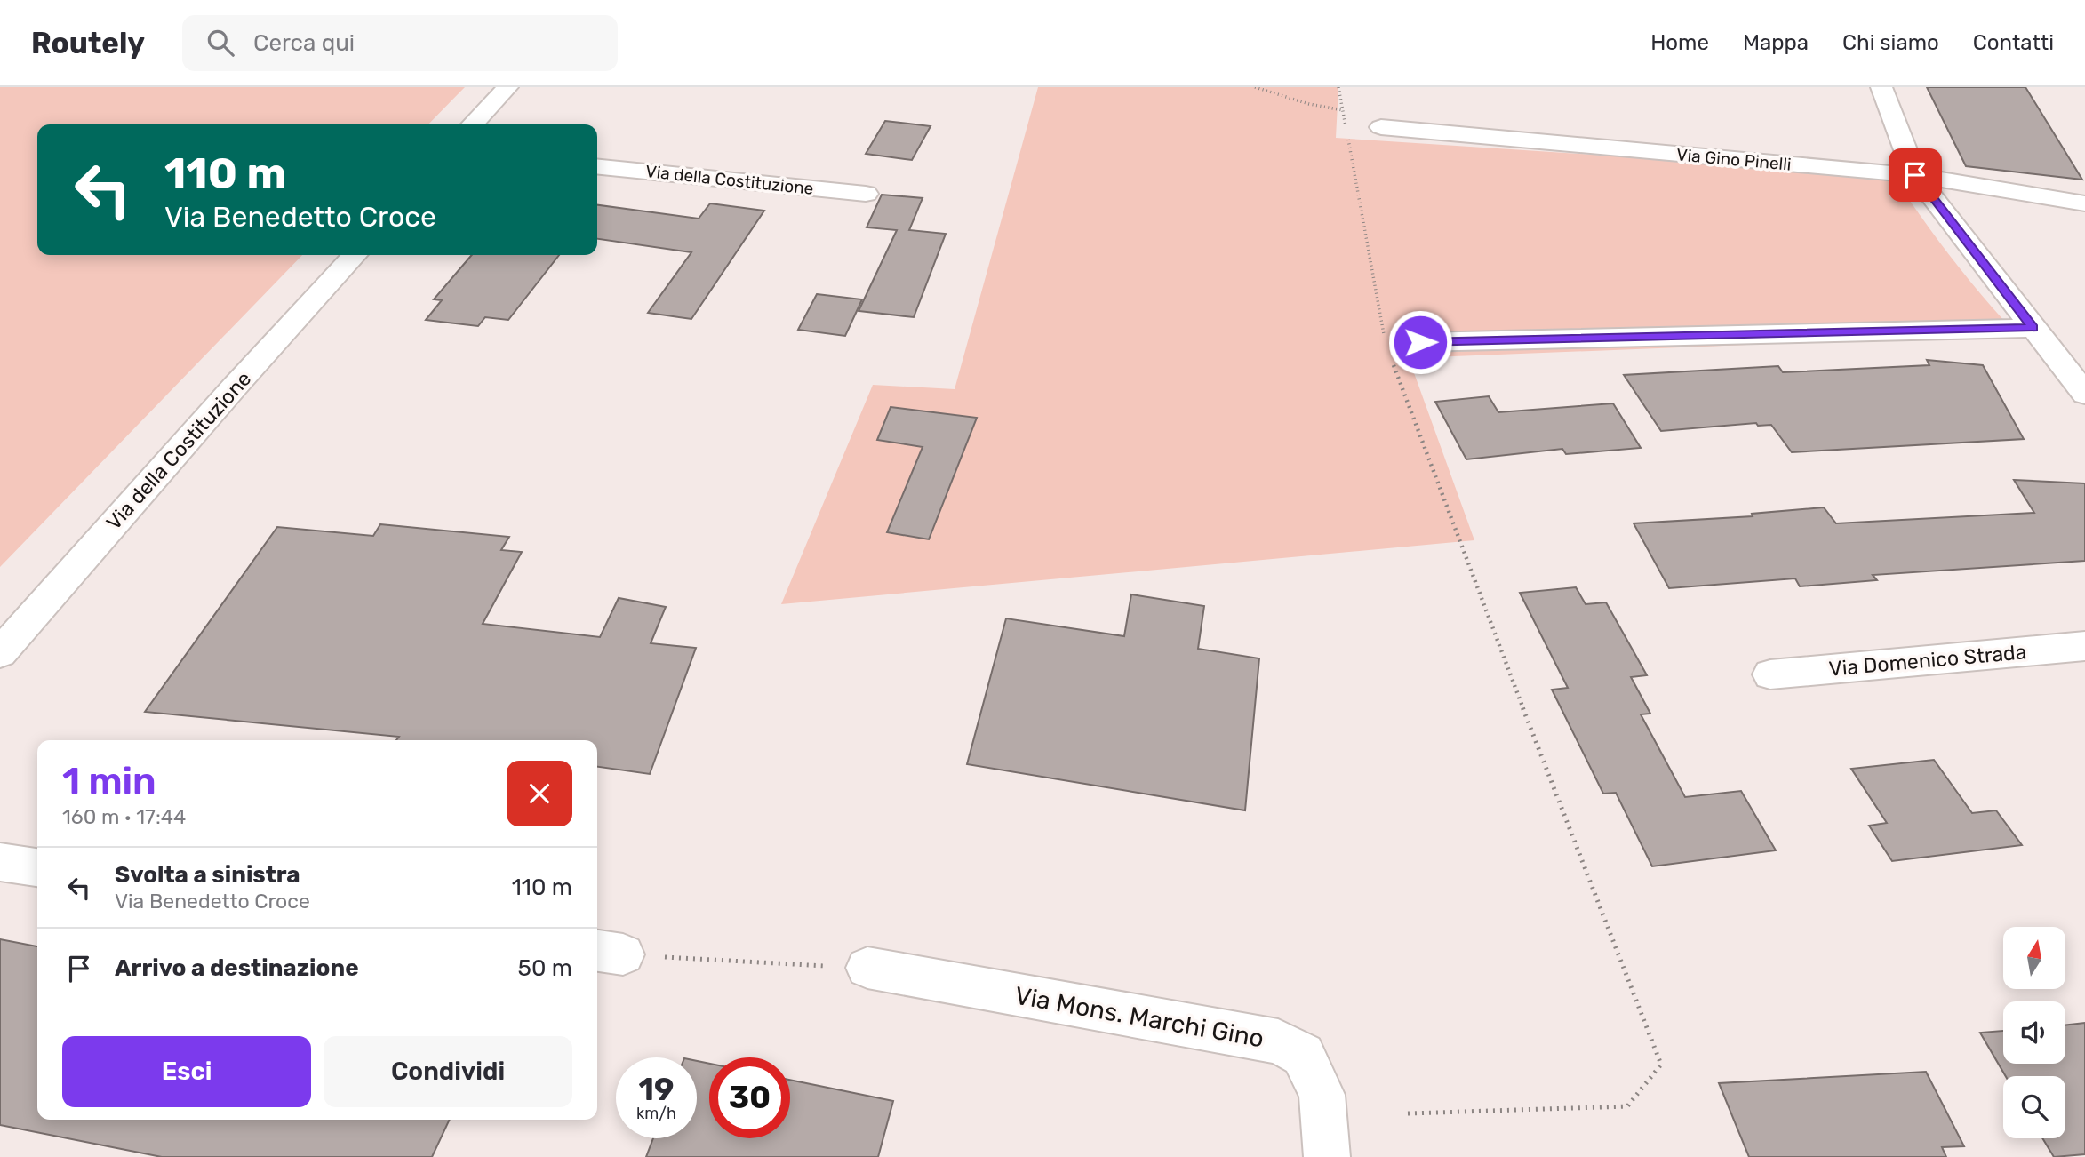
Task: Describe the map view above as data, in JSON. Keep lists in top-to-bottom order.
{
  "streets": {
    "street": [
      "Via Gino Pinelli",
      "Via della Costituzione",
      "Via Domenico Strada",
      "Via Mons. Marchi Gino"
    ]
  },
  "north": "top",
  "page": {
    "header": "Routely",
    "search": "Cerca qui",
    "nav": [
      "Home",
      "Mappa",
      "Chi siamo",
      "Contatti"
    ],
    "turn": ["110 m", "Via Benedetto Croce"],
    "heading": ["1 min", "160 m · 17:44"],
    "list": [
      {
        "name": "Svolta a sinistra",
        "note": "Via Benedetto Croce",
        "value": "110 m"
      },
      {
        "name": "Arrivo a destinazione",
        "value": "50 m"
      }
    ],
    "buttons": ["Esci", "Condividi"],
    "speed": "19 km/h",
    "limit": "30"
  }
}
